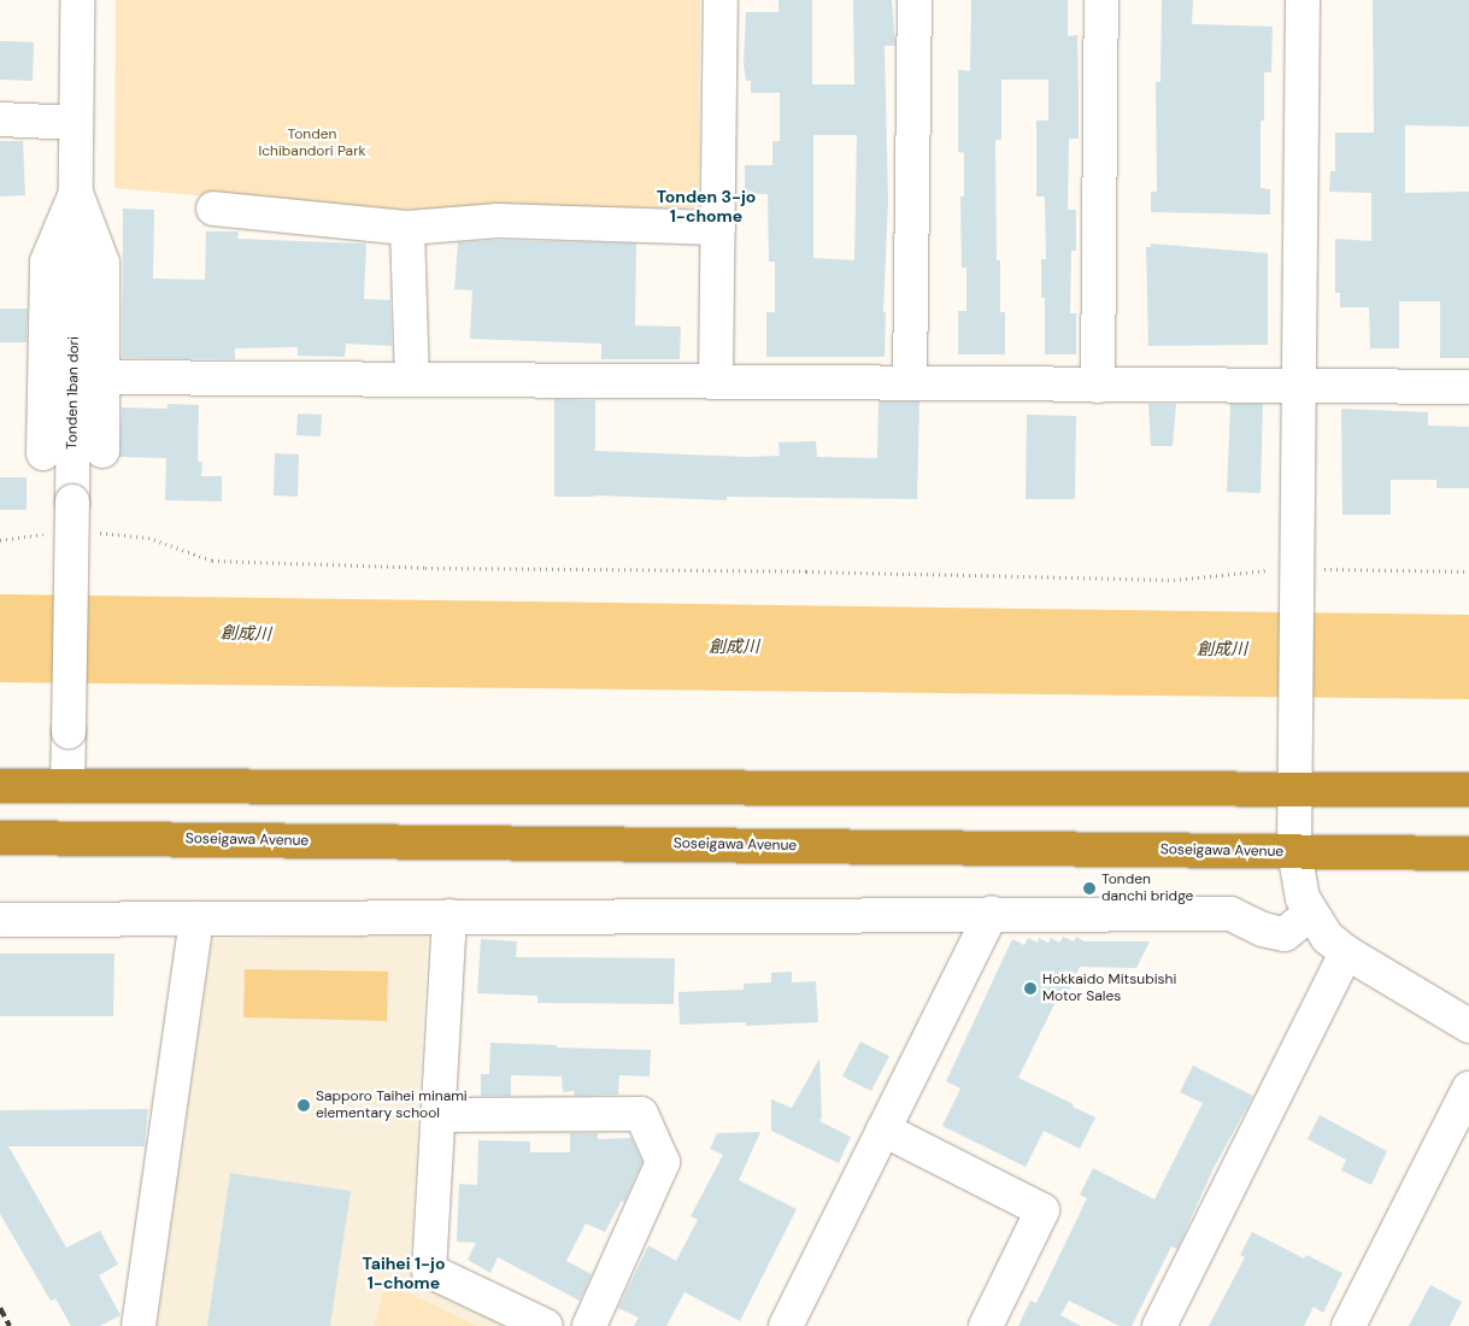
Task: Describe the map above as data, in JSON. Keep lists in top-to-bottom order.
{
  "streets": {
    "highway": ["Soseigawa Avenue"],
    "street": ["Tonden 1ban dori"]
  },
  "districts": ["Tonden 3-jo 1-chome", "Taihei 1-jo 1-chome"],
  "water": ["創成川"],
  "parks": ["Tonden Ichibandori Park"],
  "places": ["Tonden danchi bridge", "Hokkaido Mitsubishi Motor Sales", "Sapporo Taihei minami elementary school"]
}
